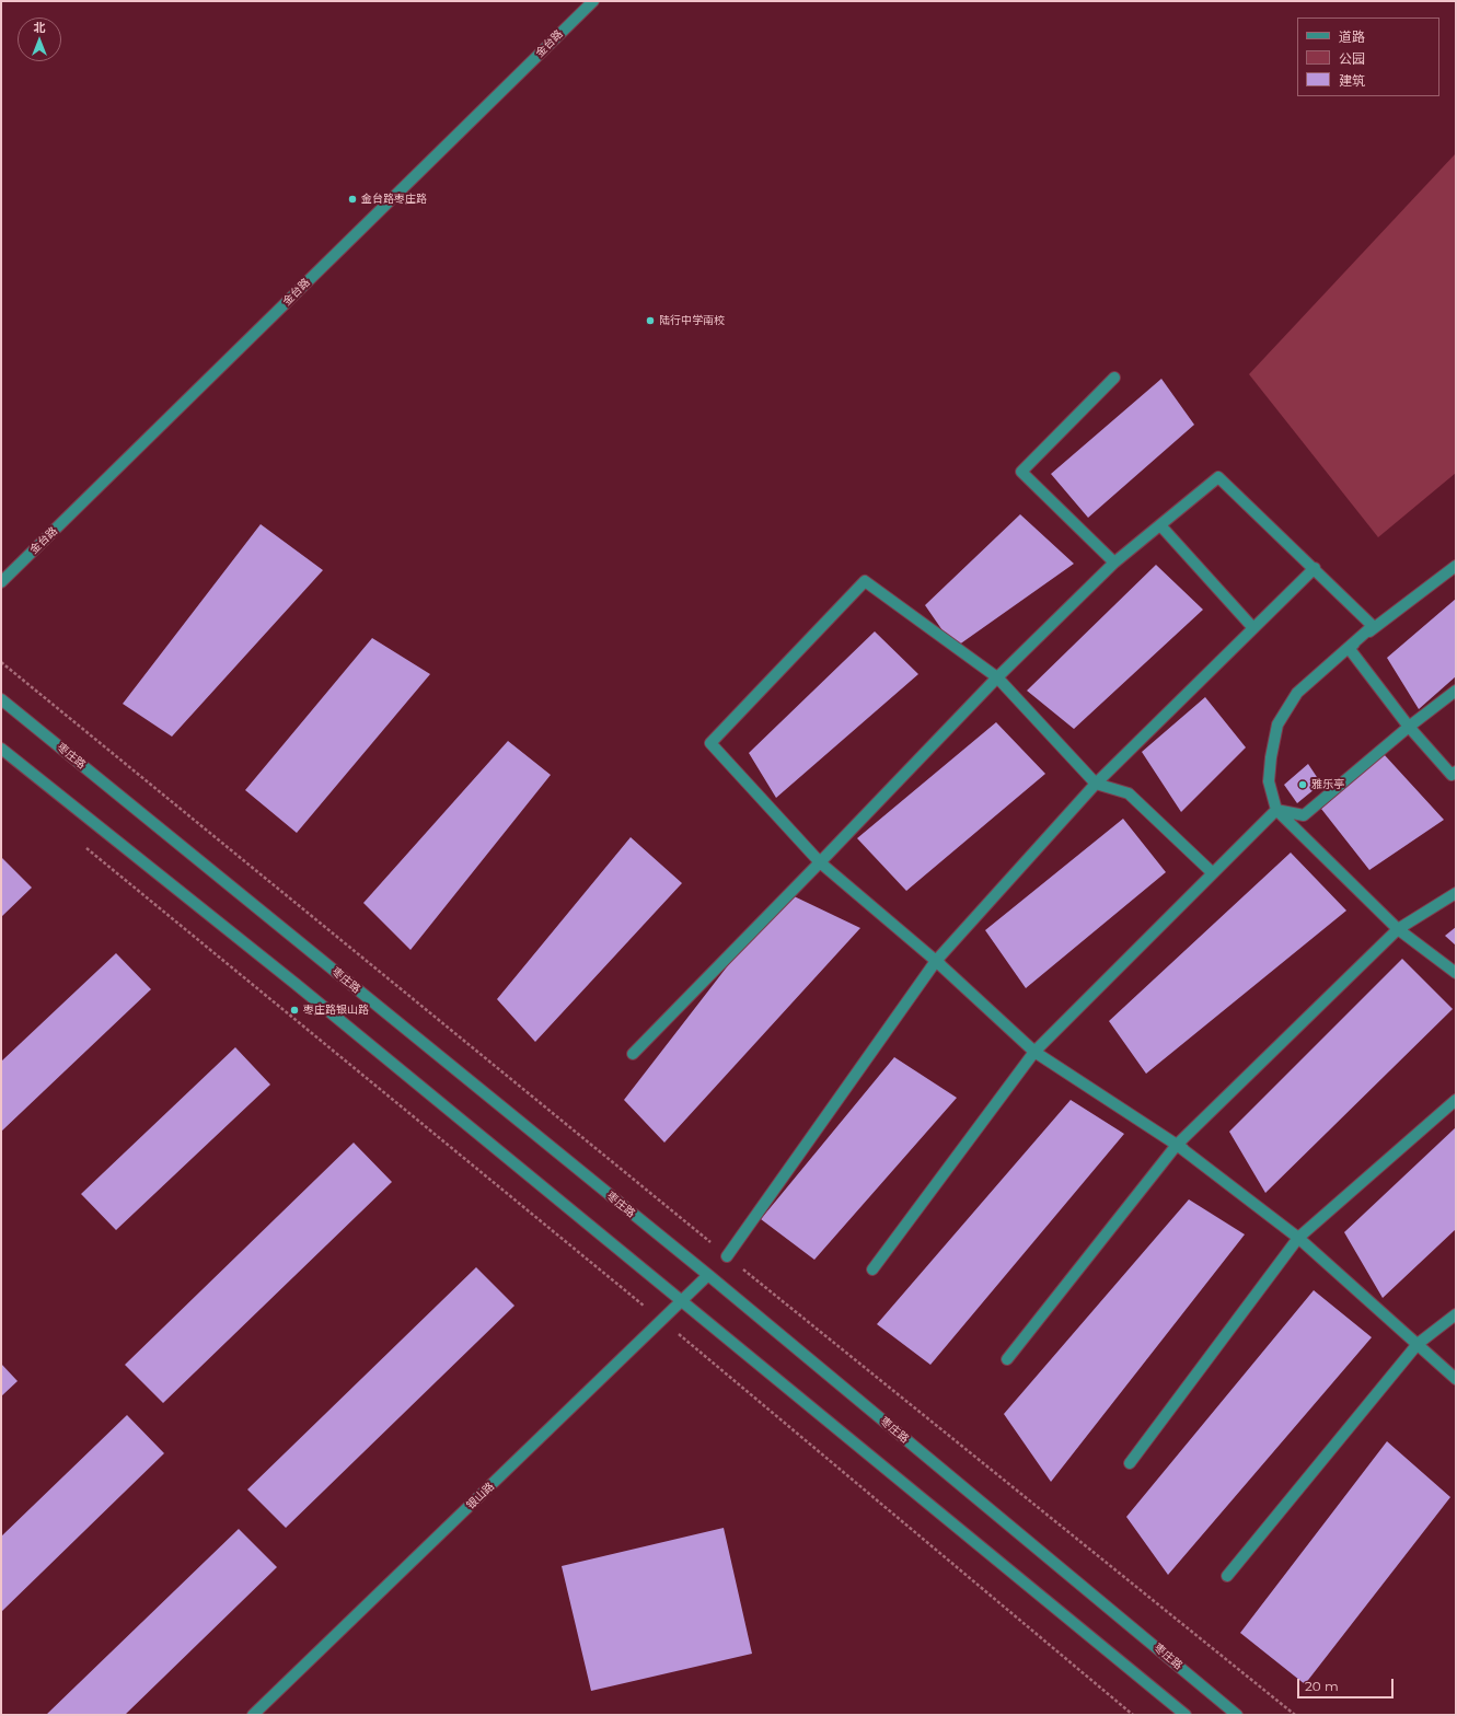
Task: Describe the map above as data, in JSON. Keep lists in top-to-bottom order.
{
  "streets": {
    "street": ["金台路", "枣庄路", "银山路"]
  },
  "crossings": [
    ["枣庄路", "银山路"]
  ],
  "places": [
    "金台路枣庄路",
    "陆行中学南校",
    "雅乐亭",
    "枣庄路银山路"
  ],
  "legend": ["道路", "公园", "建筑"],
  "scale_bar": "20 m",
  "north": "top"
}
